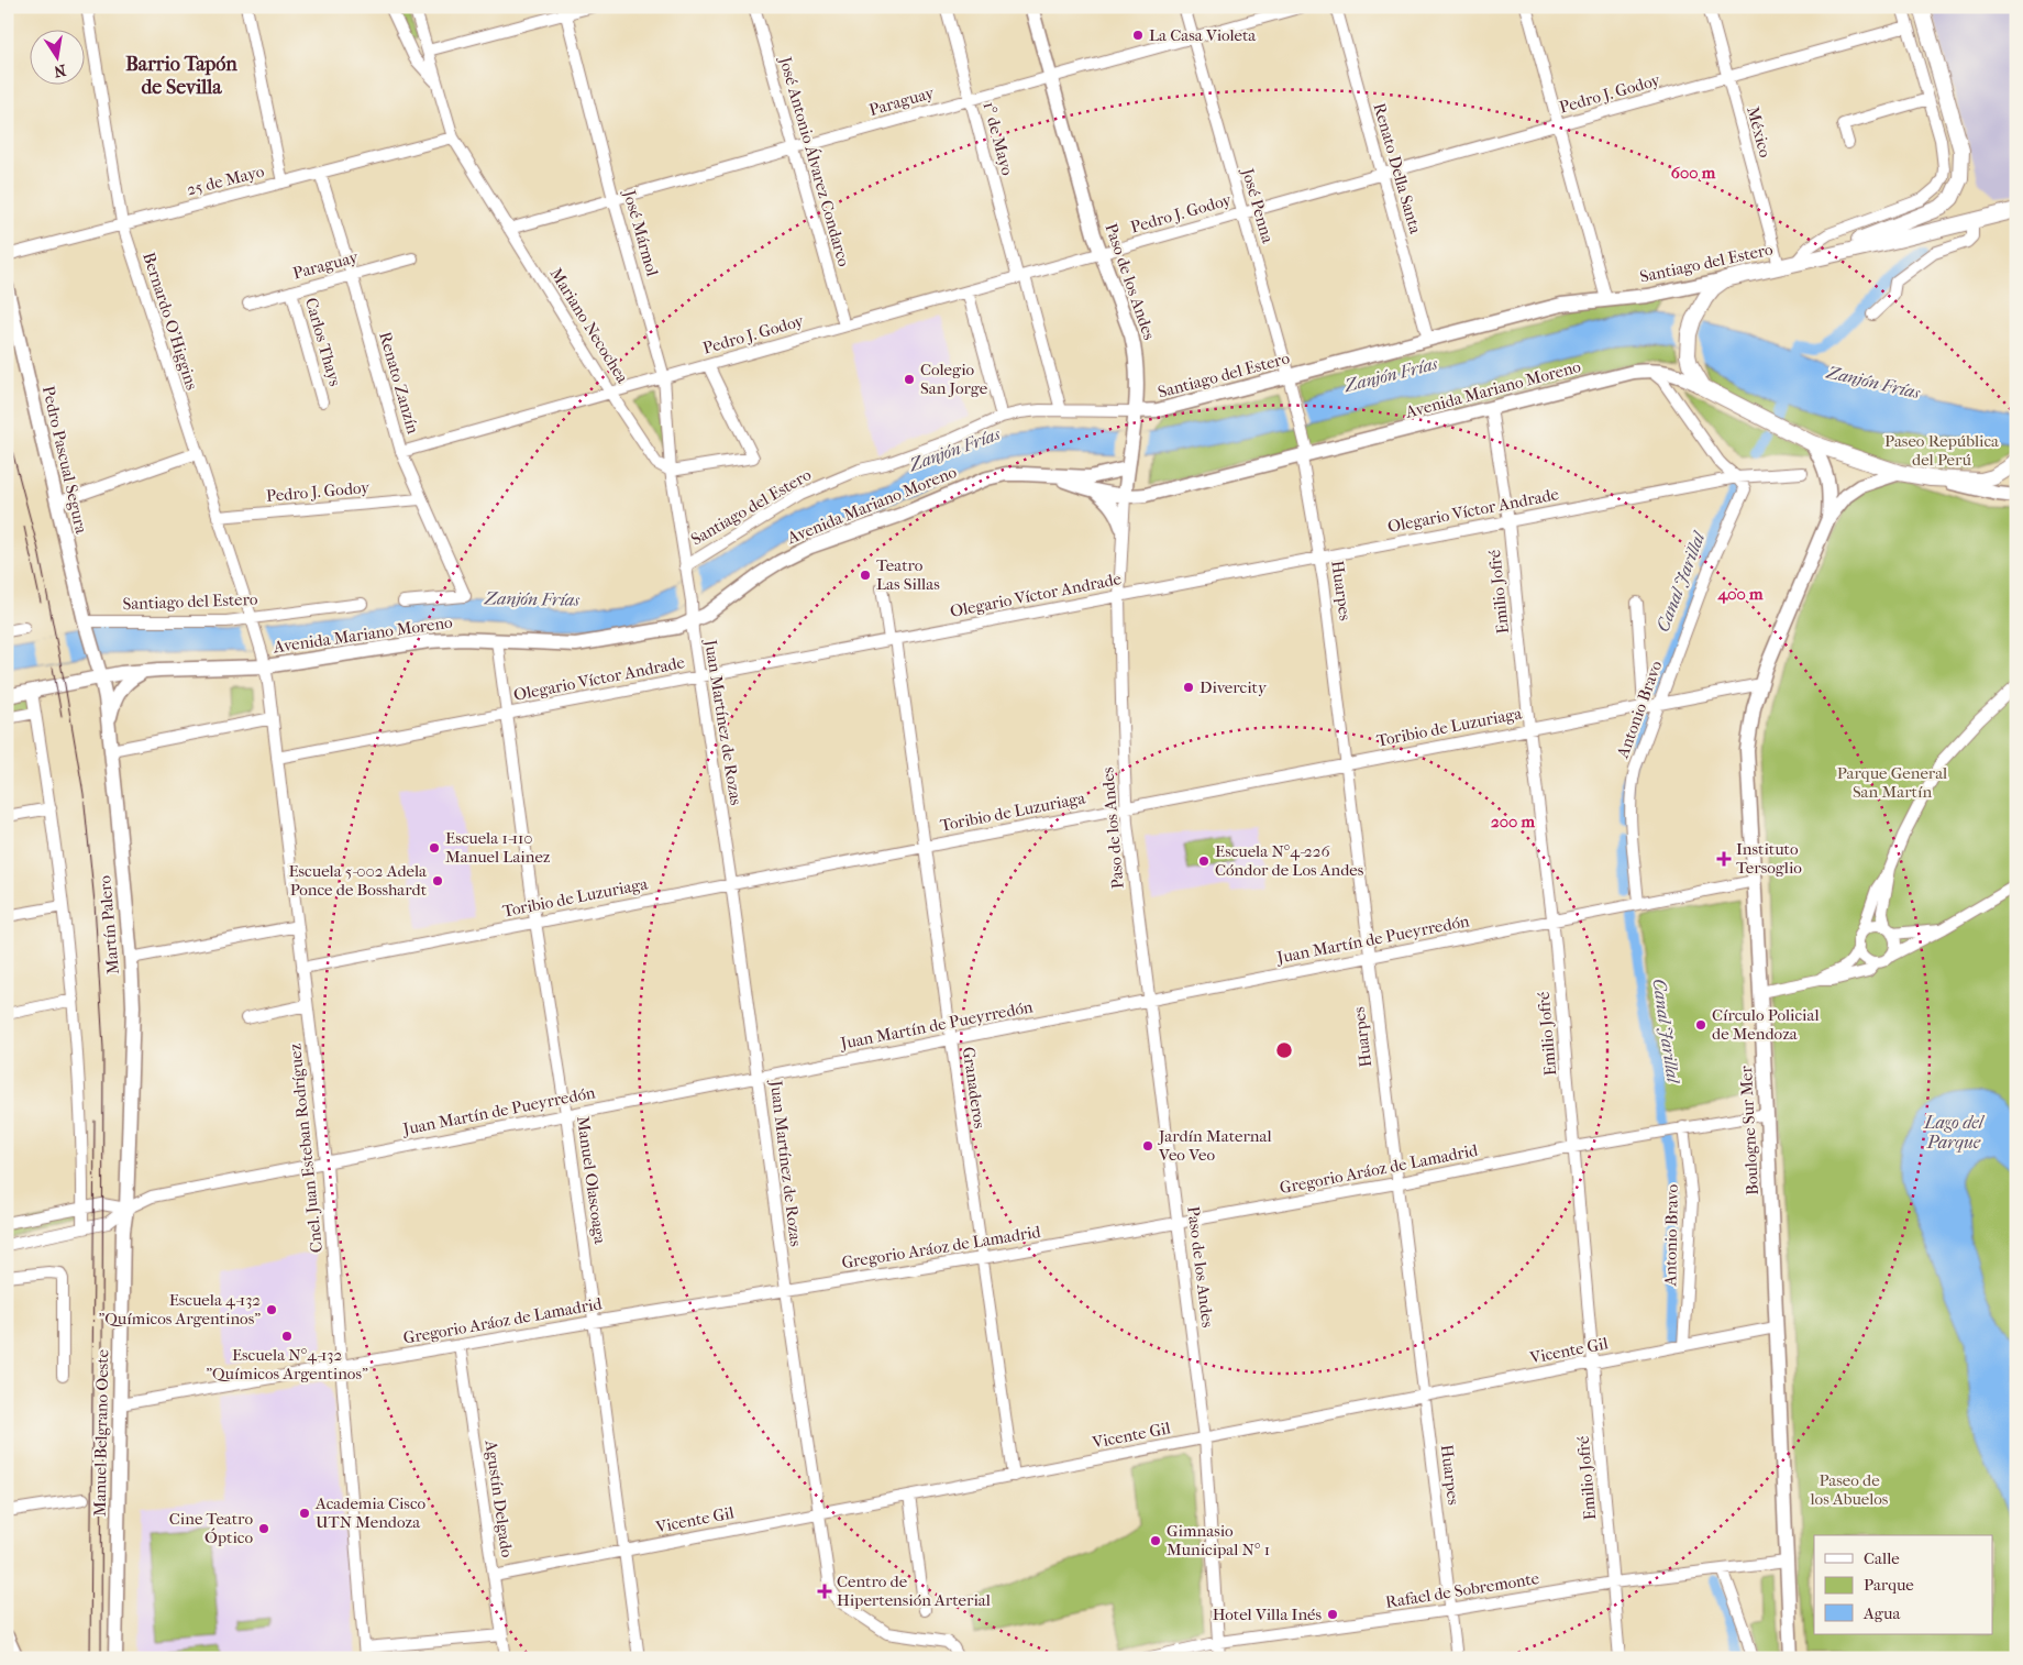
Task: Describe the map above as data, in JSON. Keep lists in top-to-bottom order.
{
  "streets": {
    "highway": ["Santiago del Estero", "Avenida Mariano Moreno"],
    "main road": [
      "Paso de los Andes",
      "Pedro Pascual Segura",
      "Martín Palero",
      "Boulogne Sur Mer",
      "Manuel Belgrano Oeste"
    ],
    "street": [
      "Pedro J. Godoy",
      "Paraguay",
      "México",
      "1° de Mayo",
      "José Antonio Álvarez Condarco",
      "Renato Della Santa",
      "25 de Mayo",
      "José Penna",
      "José Mármol",
      "Bernardo O'Higgins",
      "Mariano Necochea",
      "Carlos Thays",
      "Renato Zanzín",
      "Olegario Víctor Andrade",
      "Huarpes",
      "Emilio Jofré",
      "Antonio Bravo",
      "Juan Martínez de Rozas",
      "Toribio de Luzuriaga",
      "Juan Martín de Pueyrredón",
      "Granaderos",
      "Cnel. Juan Esteban Rodríguez",
      "Gregorio Aráoz de Lamadrid",
      "Manuel Olascoaga",
      "Vicente Gil",
      "Agustín Delgado",
      "Rafael de Sobremonte"
    ]
  },
  "crossings": [
    ["Pedro J. Godoy", "México"],
    ["Pedro J. Godoy", "1° de Mayo"],
    ["Pedro J. Godoy", "José Antonio Álvarez Condarco"],
    ["Pedro J. Godoy", "Renato Della Santa"],
    ["Pedro J. Godoy", "José Penna"],
    ["Pedro J. Godoy", "José Mármol"],
    ["Pedro J. Godoy", "Paso de los Andes"],
    ["Pedro J. Godoy", "Bernardo O'Higgins"],
    ["Pedro J. Godoy", "Mariano Necochea"],
    ["Pedro J. Godoy", "Renato Zanzín"],
    ["Paraguay", "1° de Mayo"],
    ["Paraguay", "José Antonio Álvarez Condarco"],
    ["Paraguay", "José Penna"],
    ["Paraguay", "José Mármol"],
    ["Paraguay", "Paso de los Andes"],
    ["Paraguay", "Mariano Necochea"],
    ["Paraguay", "Carlos Thays"],
    ["Paraguay", "Renato Zanzín"],
    ["México", "Santiago del Estero"],
    ["1° de Mayo", "Santiago del Estero"],
    ["Renato Della Santa", "Santiago del Estero"],
    ["25 de Mayo", "Bernardo O'Higgins"],
    ["25 de Mayo", "Mariano Necochea"],
    ["25 de Mayo", "Renato Zanzín"],
    ["José Penna", "Santiago del Estero"],
    ["José Penna", "Huarpes"],
    ["José Mármol", "Mariano Necochea"],
    ["Santiago del Estero", "Paso de los Andes"],
    ["Santiago del Estero", "Bernardo O'Higgins"],
    ["Santiago del Estero", "Pedro Pascual Segura"],
    ["Santiago del Estero", "Juan Martínez de Rozas"],
    ["Santiago del Estero", "Martín Palero"],
    ["Paso de los Andes", "Avenida Mariano Moreno"],
    ["Paso de los Andes", "Olegario Víctor Andrade"],
    ["Paso de los Andes", "Toribio de Luzuriaga"],
    ["Paso de los Andes", "Juan Martín de Pueyrredón"],
    ["Paso de los Andes", "Gregorio Aráoz de Lamadrid"],
    ["Paso de los Andes", "Vicente Gil"],
    ["Paso de los Andes", "Rafael de Sobremonte"],
    ["Bernardo O'Higgins", "Cnel. Juan Esteban Rodríguez"],
    ["Avenida Mariano Moreno", "Huarpes"],
    ["Avenida Mariano Moreno", "Emilio Jofré"],
    ["Avenida Mariano Moreno", "Juan Martínez de Rozas"],
    ["Avenida Mariano Moreno", "Martín Palero"],
    ["Avenida Mariano Moreno", "Boulogne Sur Mer"],
    ["Avenida Mariano Moreno", "Cnel. Juan Esteban Rodríguez"],
    ["Avenida Mariano Moreno", "Manuel Olascoaga"],
    ["Pedro Pascual Segura", "Martín Palero"],
    ["Olegario Víctor Andrade", "Huarpes"],
    ["Olegario Víctor Andrade", "Emilio Jofré"],
    ["Olegario Víctor Andrade", "Antonio Bravo"],
    ["Olegario Víctor Andrade", "Juan Martínez de Rozas"],
    ["Olegario Víctor Andrade", "Granaderos"],
    ["Olegario Víctor Andrade", "Cnel. Juan Esteban Rodríguez"],
    ["Olegario Víctor Andrade", "Manuel Olascoaga"],
    ["Huarpes", "Toribio de Luzuriaga"],
    ["Huarpes", "Juan Martín de Pueyrredón"],
    ["Huarpes", "Gregorio Aráoz de Lamadrid"],
    ["Huarpes", "Vicente Gil"],
    ["Huarpes", "Rafael de Sobremonte"],
    ["Emilio Jofré", "Toribio de Luzuriaga"],
    ["Emilio Jofré", "Juan Martín de Pueyrredón"],
    ["Emilio Jofré", "Gregorio Aráoz de Lamadrid"],
    ["Emilio Jofré", "Vicente Gil"],
    ["Emilio Jofré", "Rafael de Sobremonte"],
    ["Antonio Bravo", "Toribio de Luzuriaga"],
    ["Antonio Bravo", "Juan Martín de Pueyrredón"],
    ["Antonio Bravo", "Gregorio Aráoz de Lamadrid"],
    ["Antonio Bravo", "Vicente Gil"],
    ["Juan Martínez de Rozas", "Toribio de Luzuriaga"],
    ["Juan Martínez de Rozas", "Juan Martín de Pueyrredón"],
    ["Juan Martínez de Rozas", "Gregorio Aráoz de Lamadrid"],
    ["Juan Martínez de Rozas", "Vicente Gil"],
    ["Toribio de Luzuriaga", "Granaderos"],
    ["Toribio de Luzuriaga", "Boulogne Sur Mer"],
    ["Toribio de Luzuriaga", "Cnel. Juan Esteban Rodríguez"],
    ["Toribio de Luzuriaga", "Manuel Olascoaga"],
    ["Martín Palero", "Juan Martín de Pueyrredón"],
    ["Martín Palero", "Manuel Belgrano Oeste"],
    ["Juan Martín de Pueyrredón", "Granaderos"],
    ["Juan Martín de Pueyrredón", "Boulogne Sur Mer"],
    ["Juan Martín de Pueyrredón", "Cnel. Juan Esteban Rodríguez"],
    ["Juan Martín de Pueyrredón", "Manuel Olascoaga"],
    ["Juan Martín de Pueyrredón", "Manuel Belgrano Oeste"],
    ["Granaderos", "Gregorio Aráoz de Lamadrid"],
    ["Granaderos", "Vicente Gil"],
    ["Boulogne Sur Mer", "Gregorio Aráoz de Lamadrid"],
    ["Boulogne Sur Mer", "Vicente Gil"],
    ["Boulogne Sur Mer", "Rafael de Sobremonte"],
    ["Cnel. Juan Esteban Rodríguez", "Gregorio Aráoz de Lamadrid"],
    ["Gregorio Aráoz de Lamadrid", "Manuel Olascoaga"],
    ["Gregorio Aráoz de Lamadrid", "Manuel Belgrano Oeste"],
    ["Gregorio Aráoz de Lamadrid", "Agustín Delgado"],
    ["Manuel Olascoaga", "Vicente Gil"],
    ["Vicente Gil", "Agustín Delgado"]
  ],
  "districts": ["Barrio Tapón de Sevilla"],
  "water": ["Zanjón Frías", "Canal Jarillal", "Lago del Parque"],
  "parks": ["Paseo República del Perú", "Parque General San Martín", "Paseo de los Abuelos"],
  "places": {
    "other": [
      "La Casa Violeta",
      "Colegio San Jorge",
      "Teatro Las Sillas",
      "Divercity",
      "Escuela 1-110 Manuel Lainez",
      "Escuela N°4-226 Cóndor de Los Andes",
      "Escuela 5-002 Adela Ponce de Bosshardt",
      "Círculo Policial de Mendoza",
      "Jardín Maternal Veo Veo",
      "Escuela 4-132 \"Químicos Argentinos\"",
      "Escuela N°4-132 \"Químicos Argentinos\"",
      "Academia Cisco UTN Mendoza",
      "Cine Teatro Óptico",
      "Gimnasio Municipal N° 1",
      "Hotel Villa Inés"
    ],
    "health": ["Instituto Tersoglio", "Centro de Hipertensión Arterial"]
  },
  "legend": ["Calle", "Parque", "Agua"],
  "north": "bottom",
  "rings": ["600 m", "400 m", "200 m"]
}
